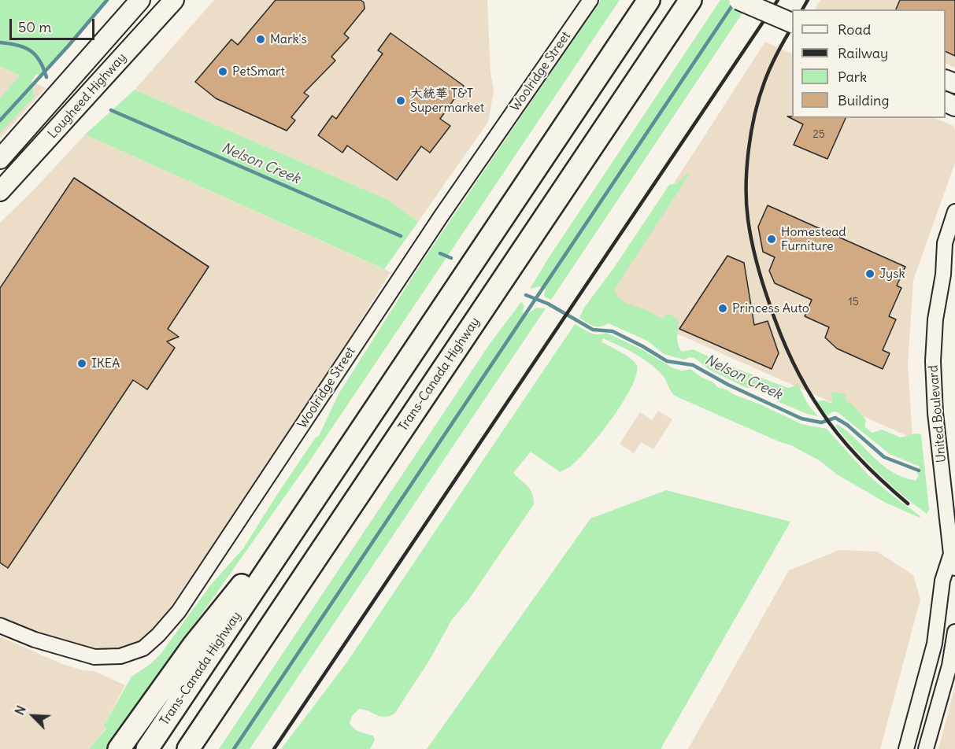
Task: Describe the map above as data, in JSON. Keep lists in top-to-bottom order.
{
  "streets": {
    "highway": ["Trans-Canada Highway"],
    "main road": ["Lougheed Highway"],
    "street": ["Woolridge Street", "United Boulevard"]
  },
  "water": ["Nelson Creek"],
  "places": [
    "Mark's",
    "PetSmart",
    "大統華 T&T Supermarket",
    "Homestead Furniture",
    "Jysk",
    "Princess Auto",
    "IKEA"
  ],
  "house_numbers": ["25", "15"],
  "legend": [
    "Road",
    "Railway",
    "Park",
    "Building"
  ],
  "scale_bar": "50 m",
  "north": "top left"
}
